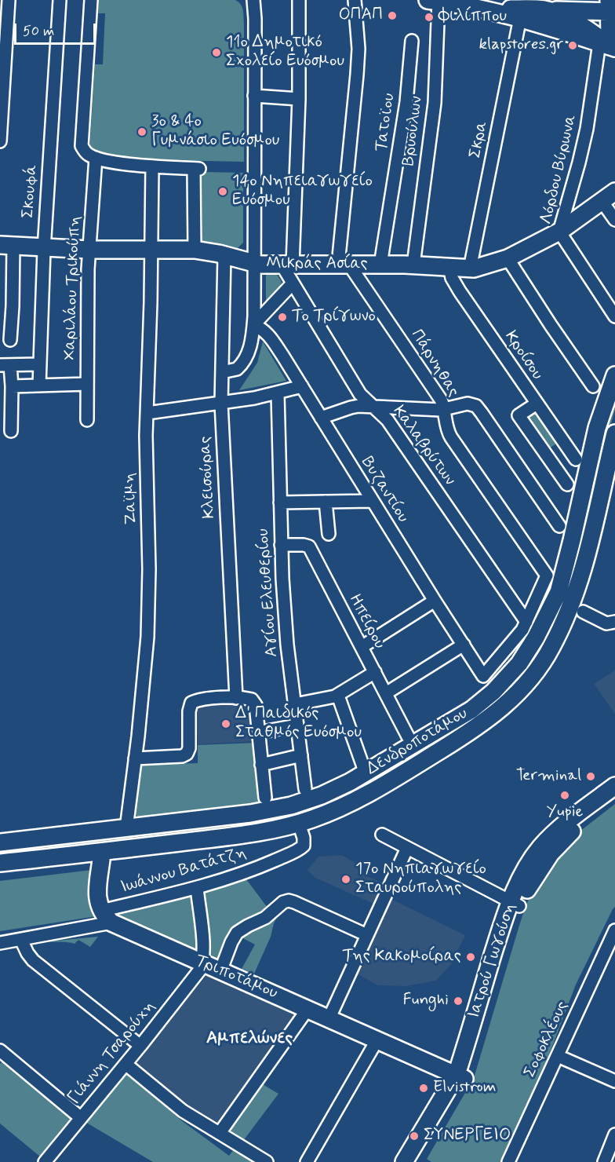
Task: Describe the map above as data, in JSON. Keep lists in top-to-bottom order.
{
  "streets": {
    "main road": [
      "Μικράς Ασίας",
      "Δενδροποτάμου",
      "Ιατρού Γωγούση",
      "Τριποτάμου"
    ],
    "street": [
      "Τατοϊου",
      "Βρυούλων",
      "Σκρα",
      "Λόρδου Βύρωνα",
      "Σκουφά",
      "Χαριλάου Τρικούπη",
      "Κροίσου",
      "Πάρνηθας",
      "Καλαβρύτων",
      "Κλεισούρας",
      "Βυζαντίου",
      "Ζαϊμη",
      "Αγίου Ελευθερίου",
      "Ηπείρου",
      "Ιωάννου Βατάτζη",
      "Σοφοκλέους",
      "Γιάννη Τσαρούχη"
    ]
  },
  "crossings": [
    ["Τατοϊου", "Μικράς Ασίας"],
    ["Βρυούλων", "Μικράς Ασίας"],
    ["Σκρα", "Μικράς Ασίας"],
    ["Λόρδου Βύρωνα", "Μικράς Ασίας"],
    ["Σκουφά", "Μικράς Ασίας"],
    ["Μικράς Ασίας", "Χαριλάου Τρικούπη"],
    ["Μικράς Ασίας", "Κροίσου"],
    ["Μικράς Ασίας", "Πάρνηθας"],
    ["Μικράς Ασίας", "Καλαβρύτων"],
    ["Μικράς Ασίας", "Κλεισούρας"],
    ["Μικράς Ασίας", "Ζαϊμη"],
    ["Πάρνηθας", "Καλαβρύτων"],
    ["Πάρνηθας", "Βυζαντίου"],
    ["Καλαβρύτων", "Βυζαντίου"],
    ["Ζαϊμη", "Δενδροποτάμου"],
    ["Αγίου Ελευθερίου", "Ηπείρου"],
    ["Δενδροποτάμου", "Ιωάννου Βατάτζη"],
    ["Ιωάννου Βατάτζη", "Τριποτάμου"],
    ["Ιατρού Γωγούση", "Τριποτάμου"],
    ["Τριποτάμου", "Γιάννη Τσαρούχη"]
  ],
  "districts": ["Αμπελώνες"],
  "places": [
    "ΟΠΑΠ",
    "Φιλίππου",
    "klapstores.gr",
    "11ο Δημοτικό Σχολείο Ευόσμου",
    "3ο & 4ο Γυμνάσιο Ευόσμου",
    "14ο Νηπειαγωγείο Ευόσμου",
    "Το Τρίγωνο",
    "Δ' Παιδικός Σταθμός Ευόσμου",
    "Terminal",
    "Yupie",
    "17ο Νηπιαγωγείο Σταυρούπολης",
    "Της Κακομοίρας",
    "Funghi",
    "Elvistrom",
    "ΣΥΝΕΡΓΕΙΟ"
  ],
  "scale_bar": "50 m"
}
